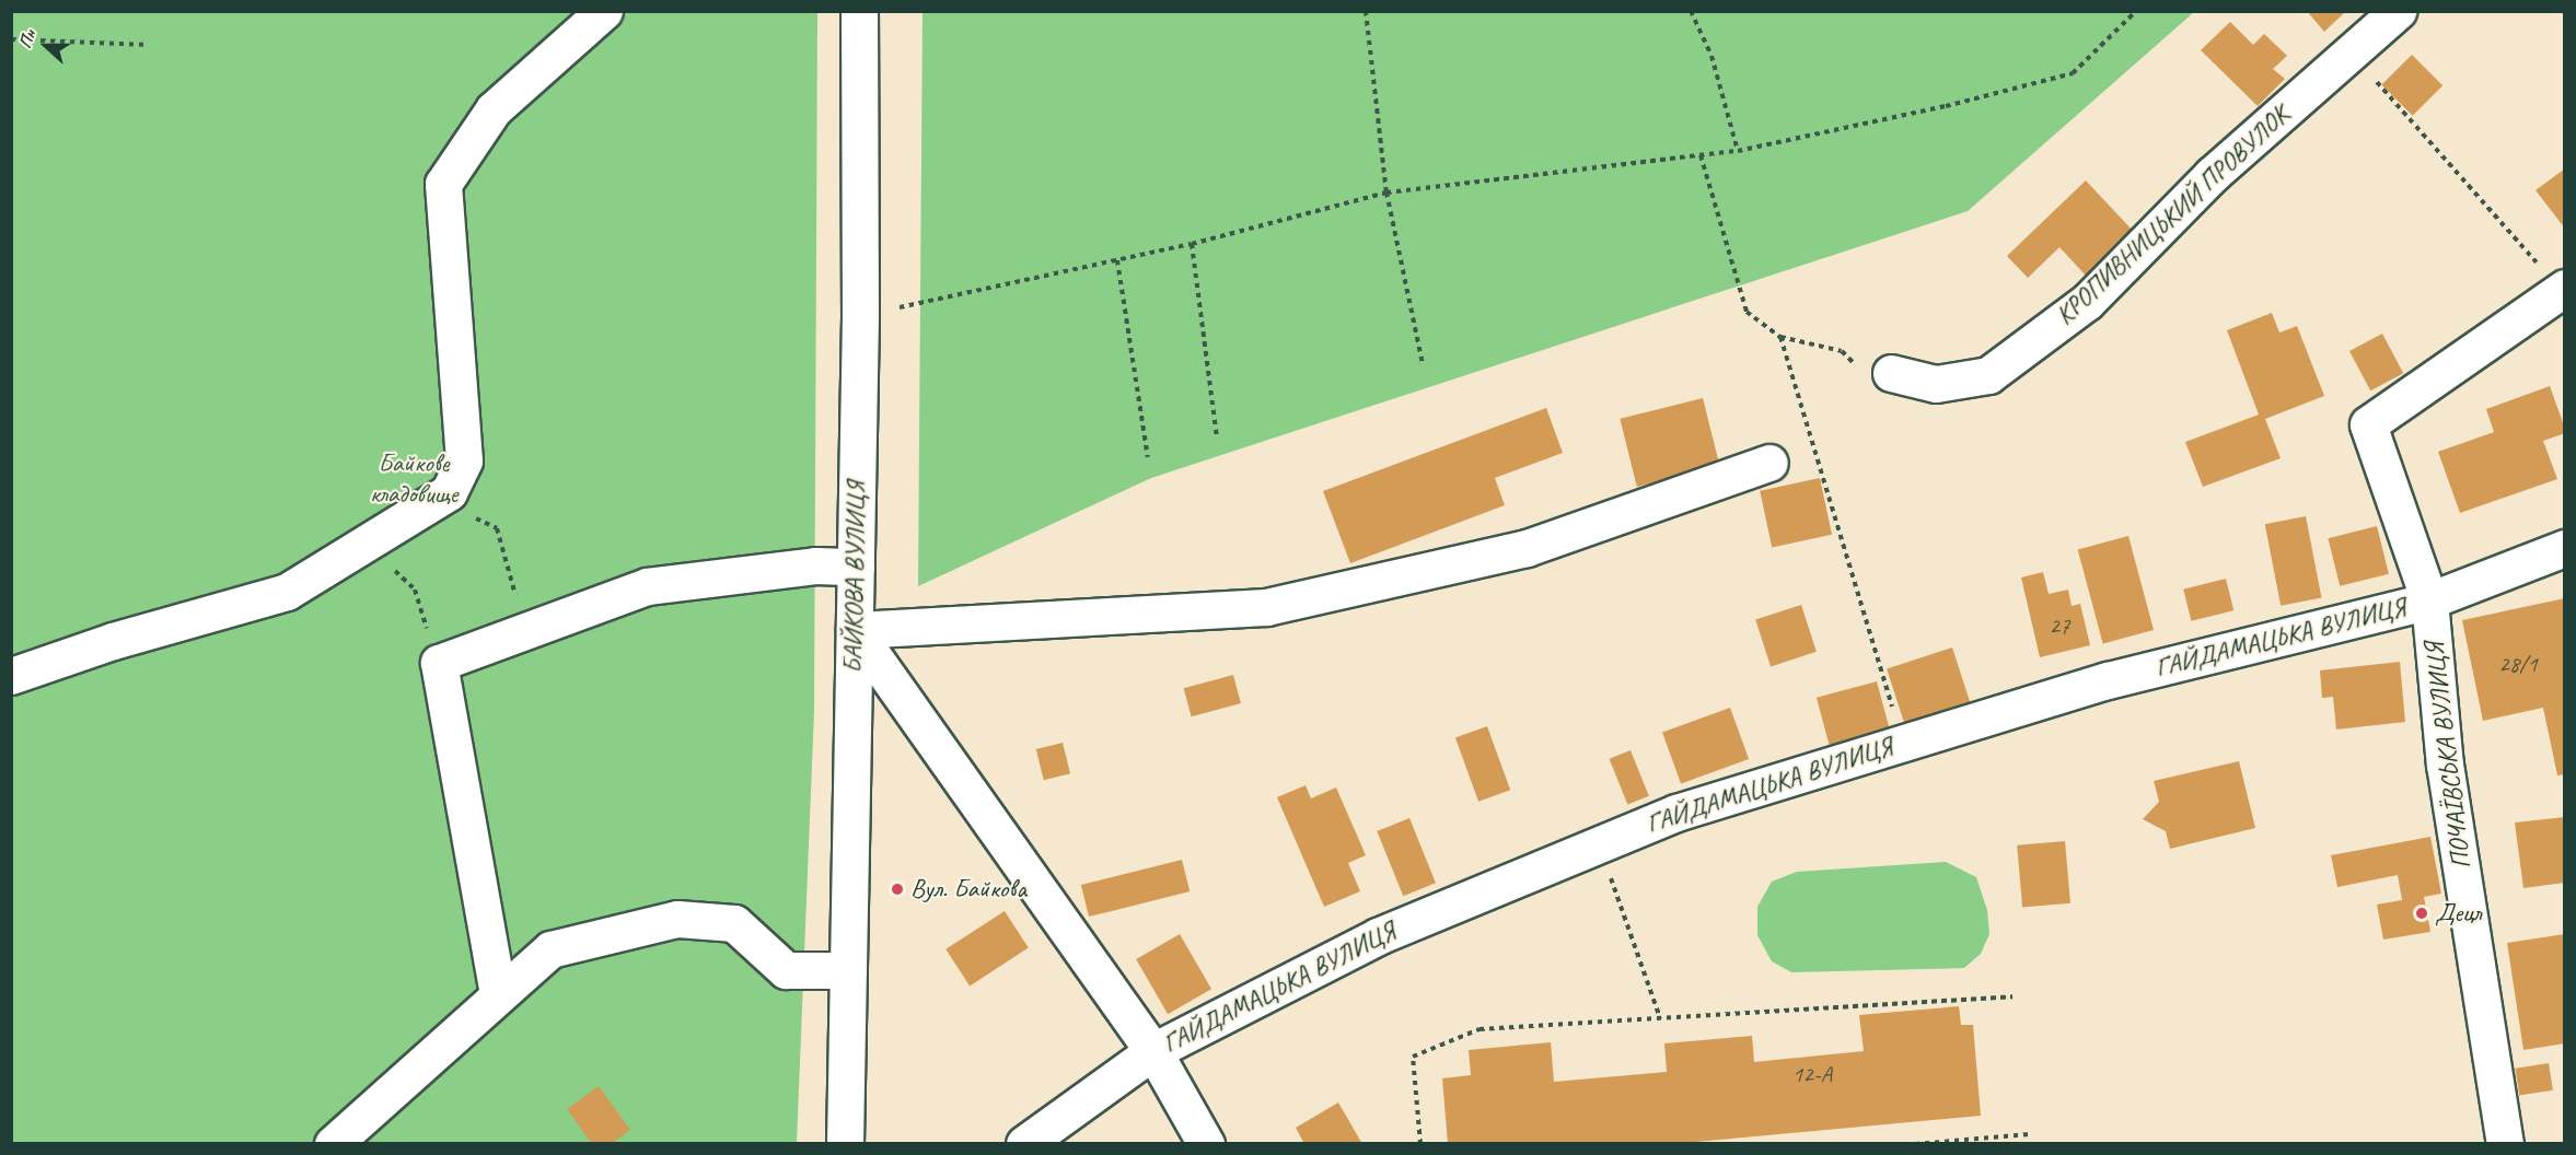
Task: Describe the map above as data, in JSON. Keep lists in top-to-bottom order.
{
  "streets": {
    "street": [
      "КРОПИВНИЦЬКИЙ ПРОВУЛОК",
      "БАЙКОВА ВУЛИЦЯ",
      "ГАЙДАМАЦЬКА ВУЛИЦЯ",
      "ПОЧАЇВСЬКА ВУЛИЦЯ"
    ]
  },
  "crossings": [
    ["ГАЙДАМАЦЬКА ВУЛИЦЯ", "ПОЧАЇВСЬКА ВУЛИЦЯ"]
  ],
  "parks": ["Байкове кладовище"],
  "places": ["Вул. Байкова", "Децл"],
  "house_numbers": ["27", "28/1", "12-А"],
  "north": "left"
}
